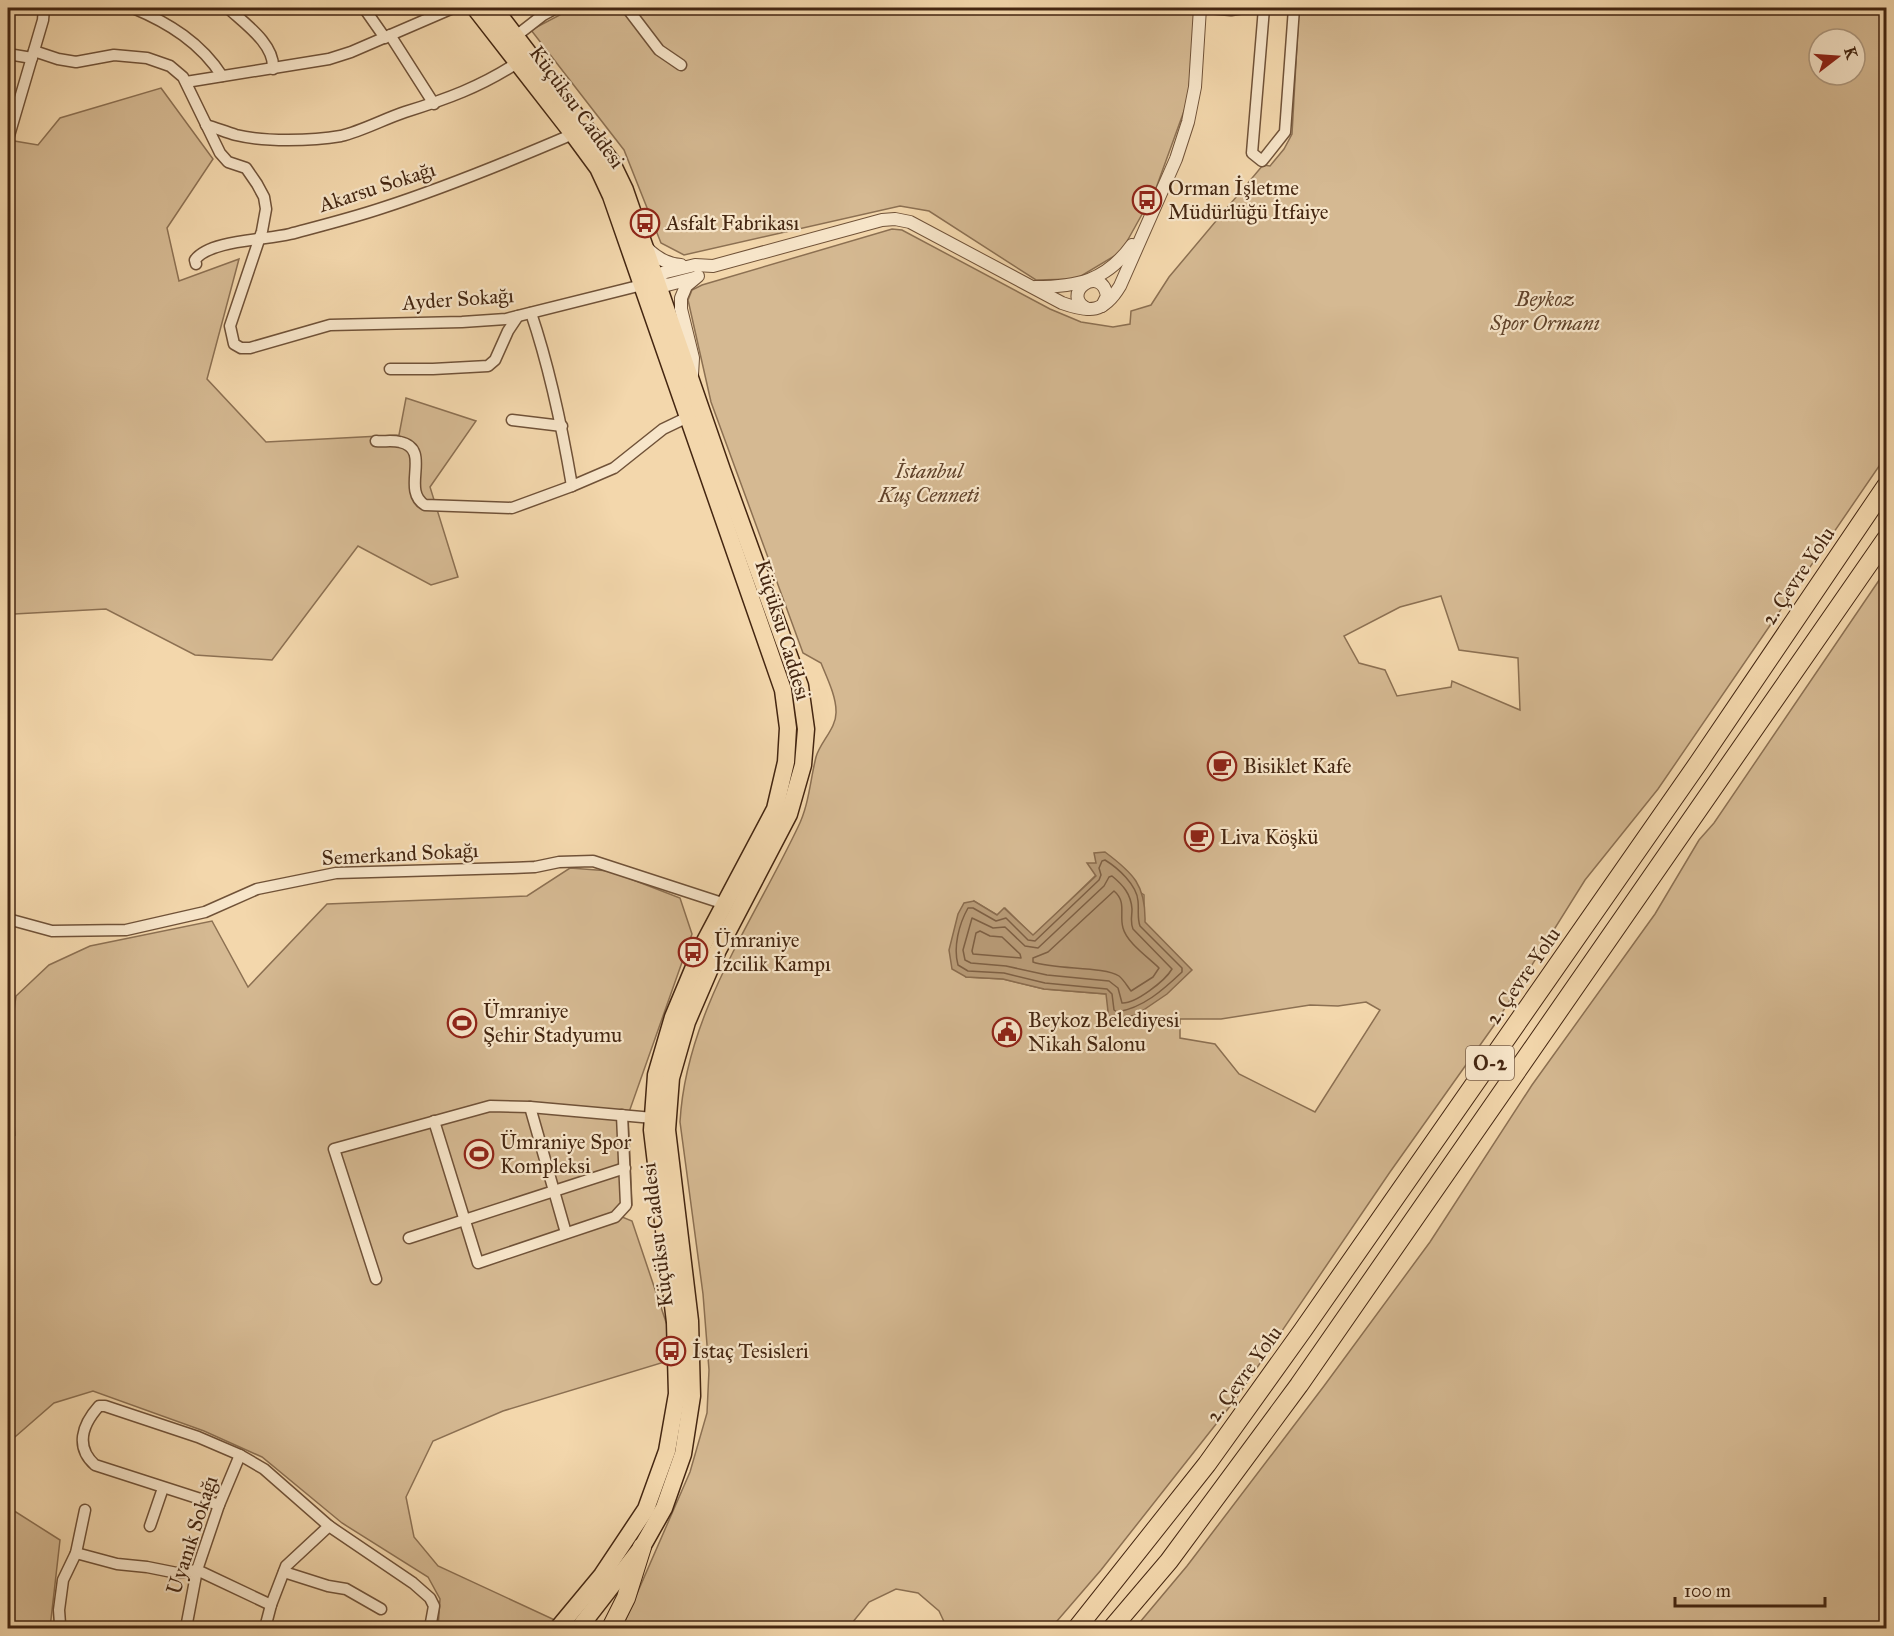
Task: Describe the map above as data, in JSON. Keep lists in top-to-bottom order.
{
  "streets": {
    "highway": ["2. Çevre Yolu", "O-2"],
    "main road": ["Küçüksu Caddesi"],
    "street": [
      "Akarsu Sokağı",
      "Ayder Sokağı",
      "Semerkand Sokağı",
      "Uyanık Sokağı"
    ]
  },
  "crossings": [
    ["Küçüksu Caddesi", "Akarsu Sokağı"],
    ["Küçüksu Caddesi", "Ayder Sokağı"],
    ["Küçüksu Caddesi", "Semerkand Sokağı"],
    ["Akarsu Sokağı", "Ayder Sokağı"]
  ],
  "parks": ["Beykoz Spor Ormanı", "İstanbul Kuş Cenneti"],
  "places": {
    "bus stop": [
      "Orman İşletme Müdürlüğü İtfaiye",
      "Asfalt Fabrikası",
      "Ümraniye İzcilik Kampı",
      "İstaç Tesisleri"
    ],
    "cafe": ["Bisiklet Kafe", "Liva Köşkü"],
    "sports": ["Ümraniye Şehir Stadyumu", "Ümraniye Spor Kompleksi"],
    "public building": ["Beykoz Belediyesi Nikah Salonu"]
  },
  "scale_bar": "100 m",
  "north": "right"
}
